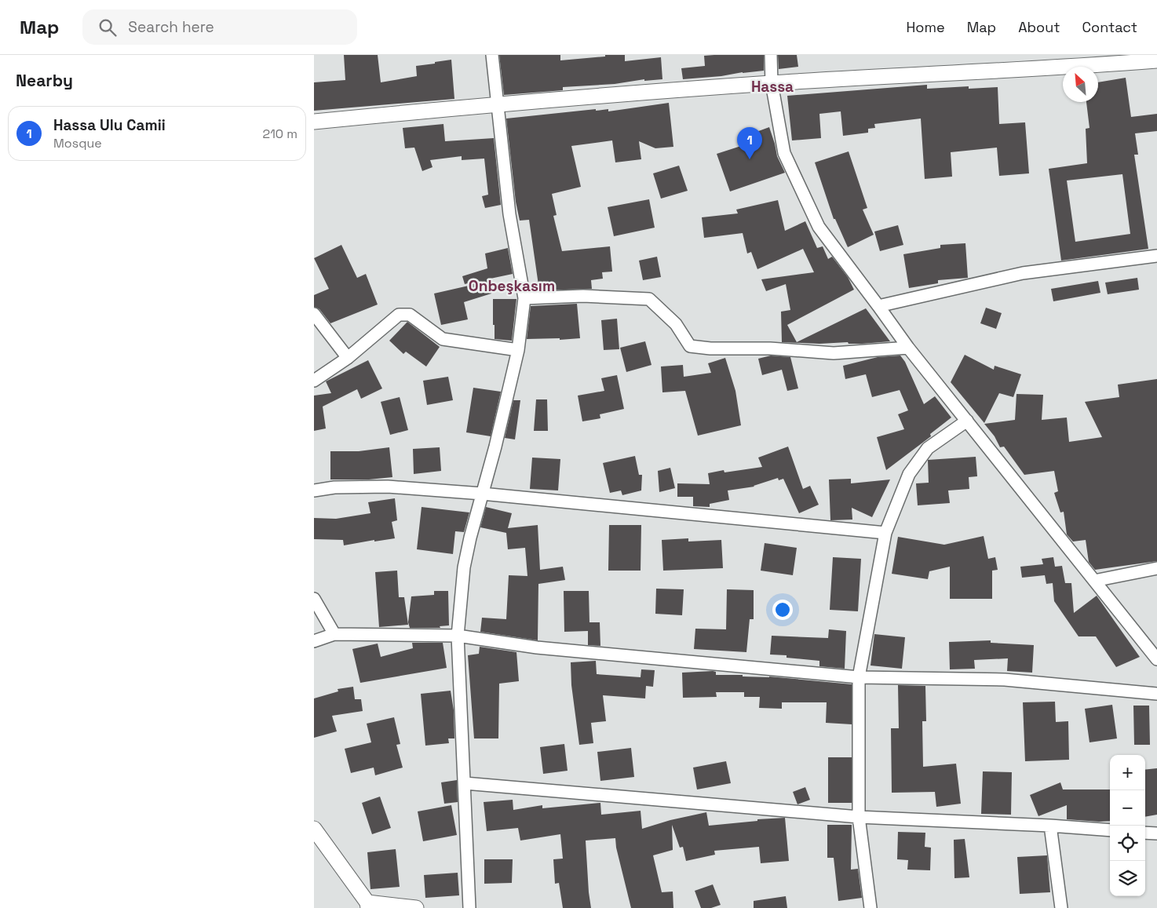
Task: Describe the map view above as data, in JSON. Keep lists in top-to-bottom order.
{
  "districts": ["Hassa", "Onbeşkasım"],
  "north": "top left",
  "page": {
    "header": "Map",
    "search": "Search here",
    "nav": [
      "Home",
      "Map",
      "About",
      "Contact"
    ],
    "heading": "Nearby",
    "list": [
      {
        "mark": "1",
        "name": "Hassa Ulu Camii",
        "note": "Mosque",
        "value": "210 m"
      }
    ],
    "pins": "1",
    "map_buttons": ["+", "−"]
  }
}
